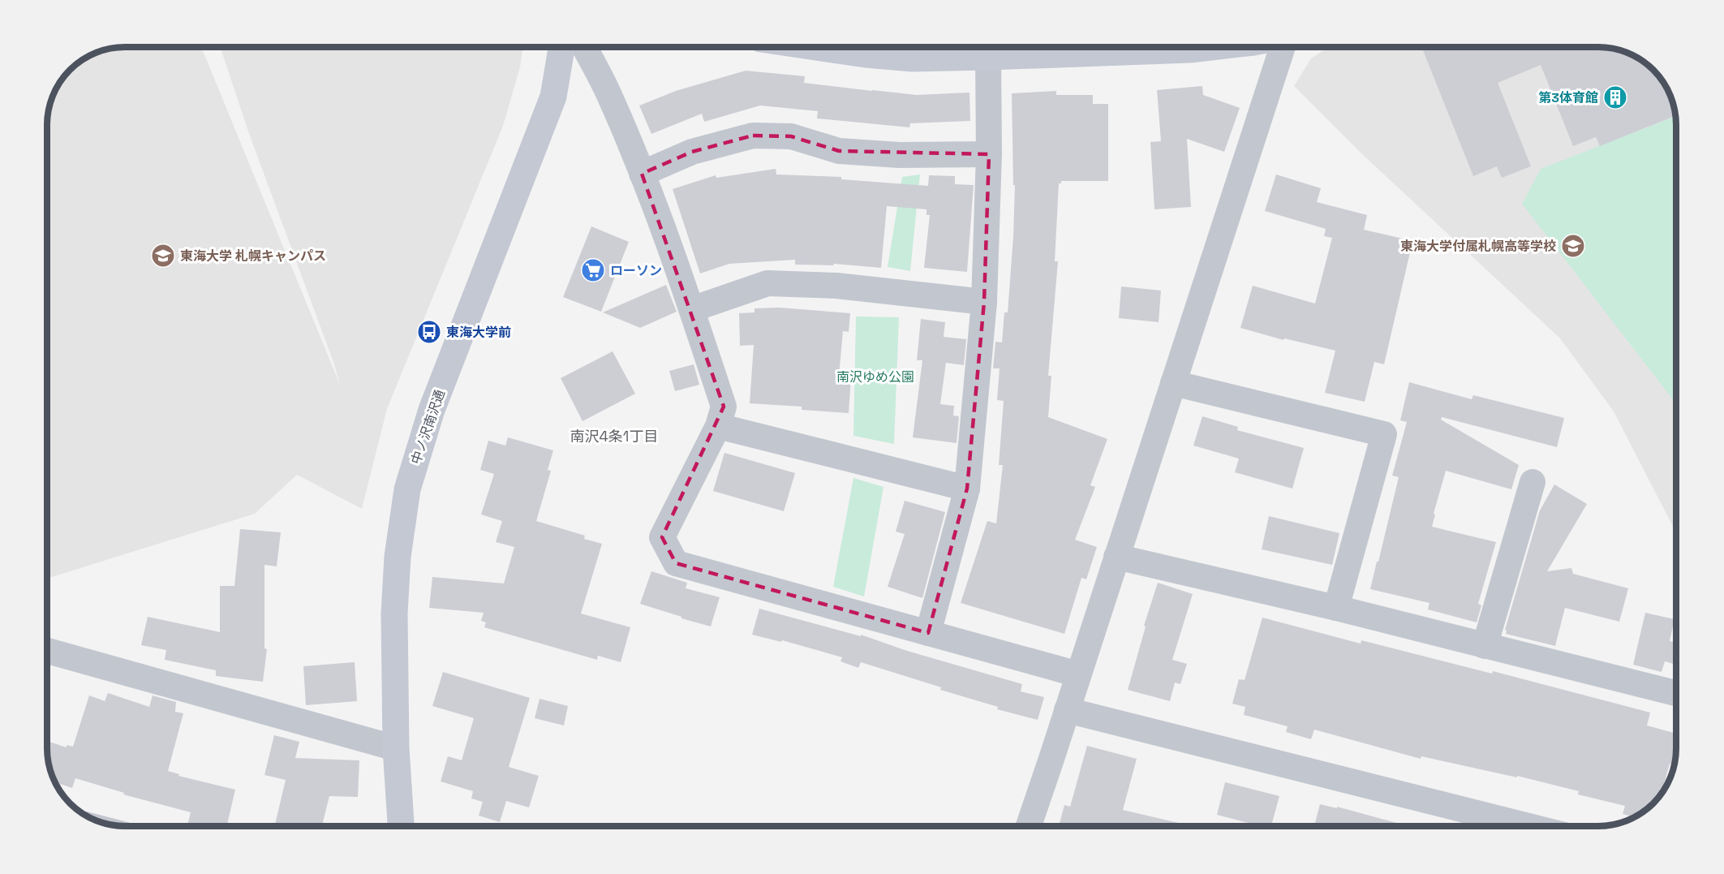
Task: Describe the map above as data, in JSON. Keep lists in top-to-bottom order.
{
  "streets": {
    "street": ["中ノ沢南沢通"]
  },
  "districts": ["南沢4条1丁目"],
  "parks": ["南沢ゆめ公園"],
  "places": {
    "building": ["第3体育館"],
    "school or university": ["東海大学付属札幌高等学校", "東海大学 札幌キャンパス"],
    "supermarket": ["ローソン"],
    "bus stop": ["東海大学前"]
  }
}
